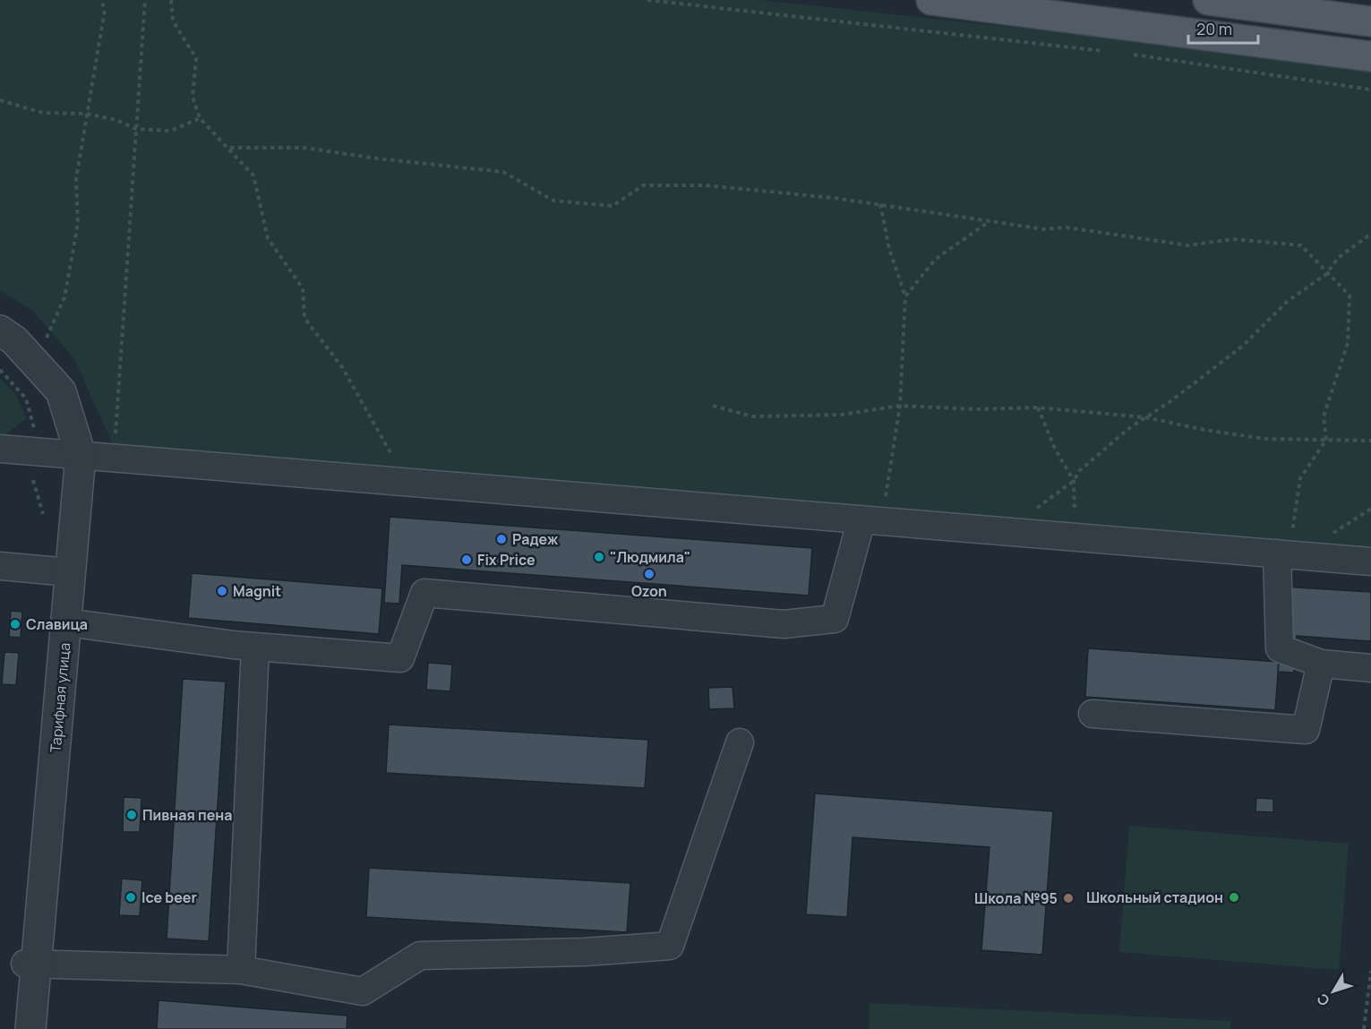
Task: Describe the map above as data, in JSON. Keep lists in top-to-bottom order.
{
  "streets": {
    "street": ["Тарифная улица"]
  },
  "places": [
    "Радеж",
    "\"Людмила\"",
    "Fix Price",
    "Ozon",
    "Magnit",
    "Славица",
    "Пивная пена",
    "Ice beer",
    "Школьный стадион",
    "Школа №95"
  ],
  "scale_bar": "20 m",
  "north": "bottom left"
}
